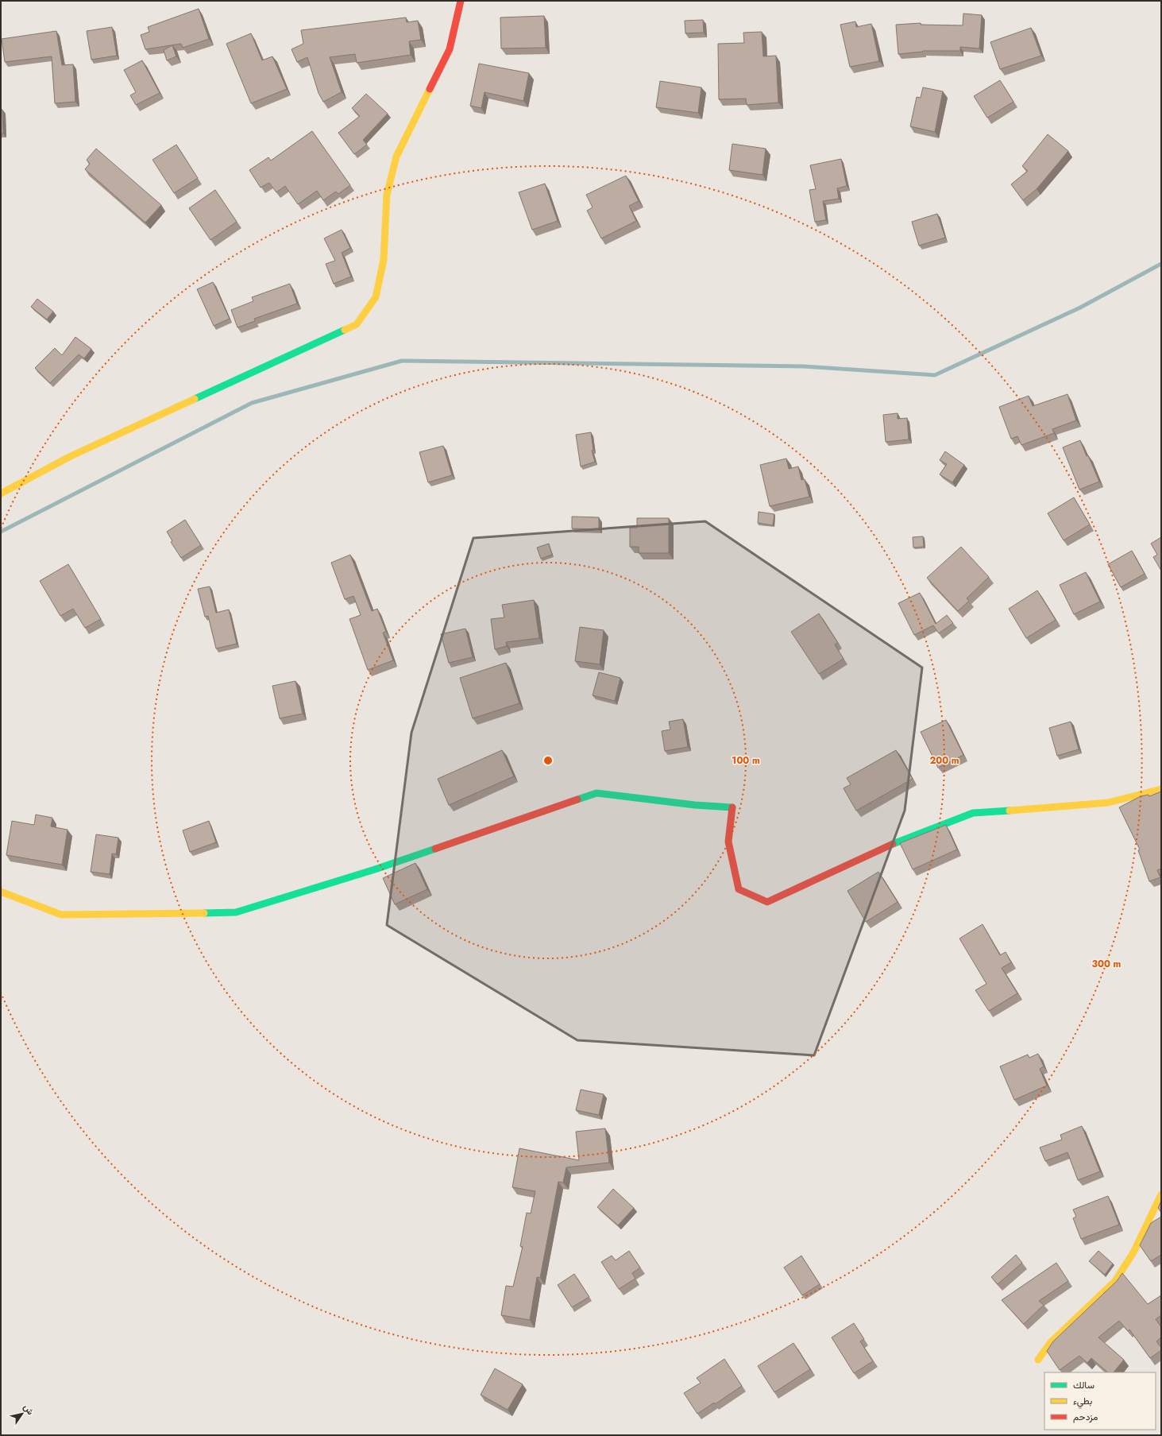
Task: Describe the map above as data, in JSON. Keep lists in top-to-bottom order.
{
  "legend": ["سالك", "بطيء", "مزدحم"],
  "north": "top right",
  "rings": ["100 m", "200 m", "300 m"]
}
